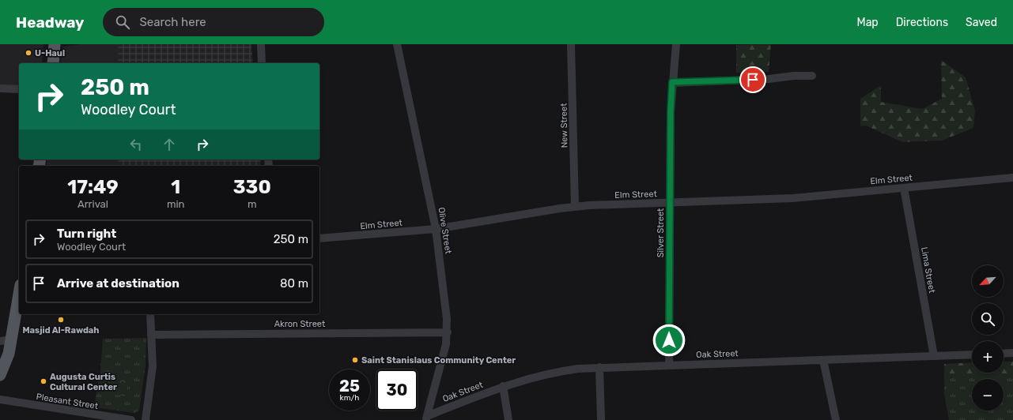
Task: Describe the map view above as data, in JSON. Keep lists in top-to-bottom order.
{
  "streets": {
    "street": [
      "New Street",
      "Elm Street",
      "Olive Street",
      "Silver Street",
      "Lima Street",
      "Akron Street",
      "Oak Street",
      "Pleasant Street"
    ]
  },
  "crossings": [
    ["New Street", "Elm Street"],
    ["Elm Street", "Olive Street"],
    ["Elm Street", "Silver Street"],
    ["Elm Street", "Lima Street"],
    ["Olive Street", "Akron Street"],
    ["Olive Street", "Oak Street"],
    ["Silver Street", "Oak Street"],
    ["Lima Street", "Oak Street"]
  ],
  "places": [
    "U-Haul",
    "Masjid Al-Rawdah",
    "Saint Stanislaus Community Center",
    "Augusta Curtis Cultural Center"
  ],
  "north": "bottom left",
  "page": {
    "header": "Headway",
    "search": "Search here",
    "nav": ["Map", "Directions", "Saved"],
    "turn": ["250 m", "Woodley Court"],
    "eta": [
      "17:49",
      "Arrival",
      "1",
      "min",
      "330",
      "m"
    ],
    "list": [
      {
        "name": "Turn right",
        "note": "Woodley Court",
        "value": "250 m"
      },
      {
        "name": "Arrive at destination",
        "value": "80 m"
      }
    ],
    "map_buttons": ["+", "−"],
    "speed": "25 km/h",
    "limit": "30"
  }
}
